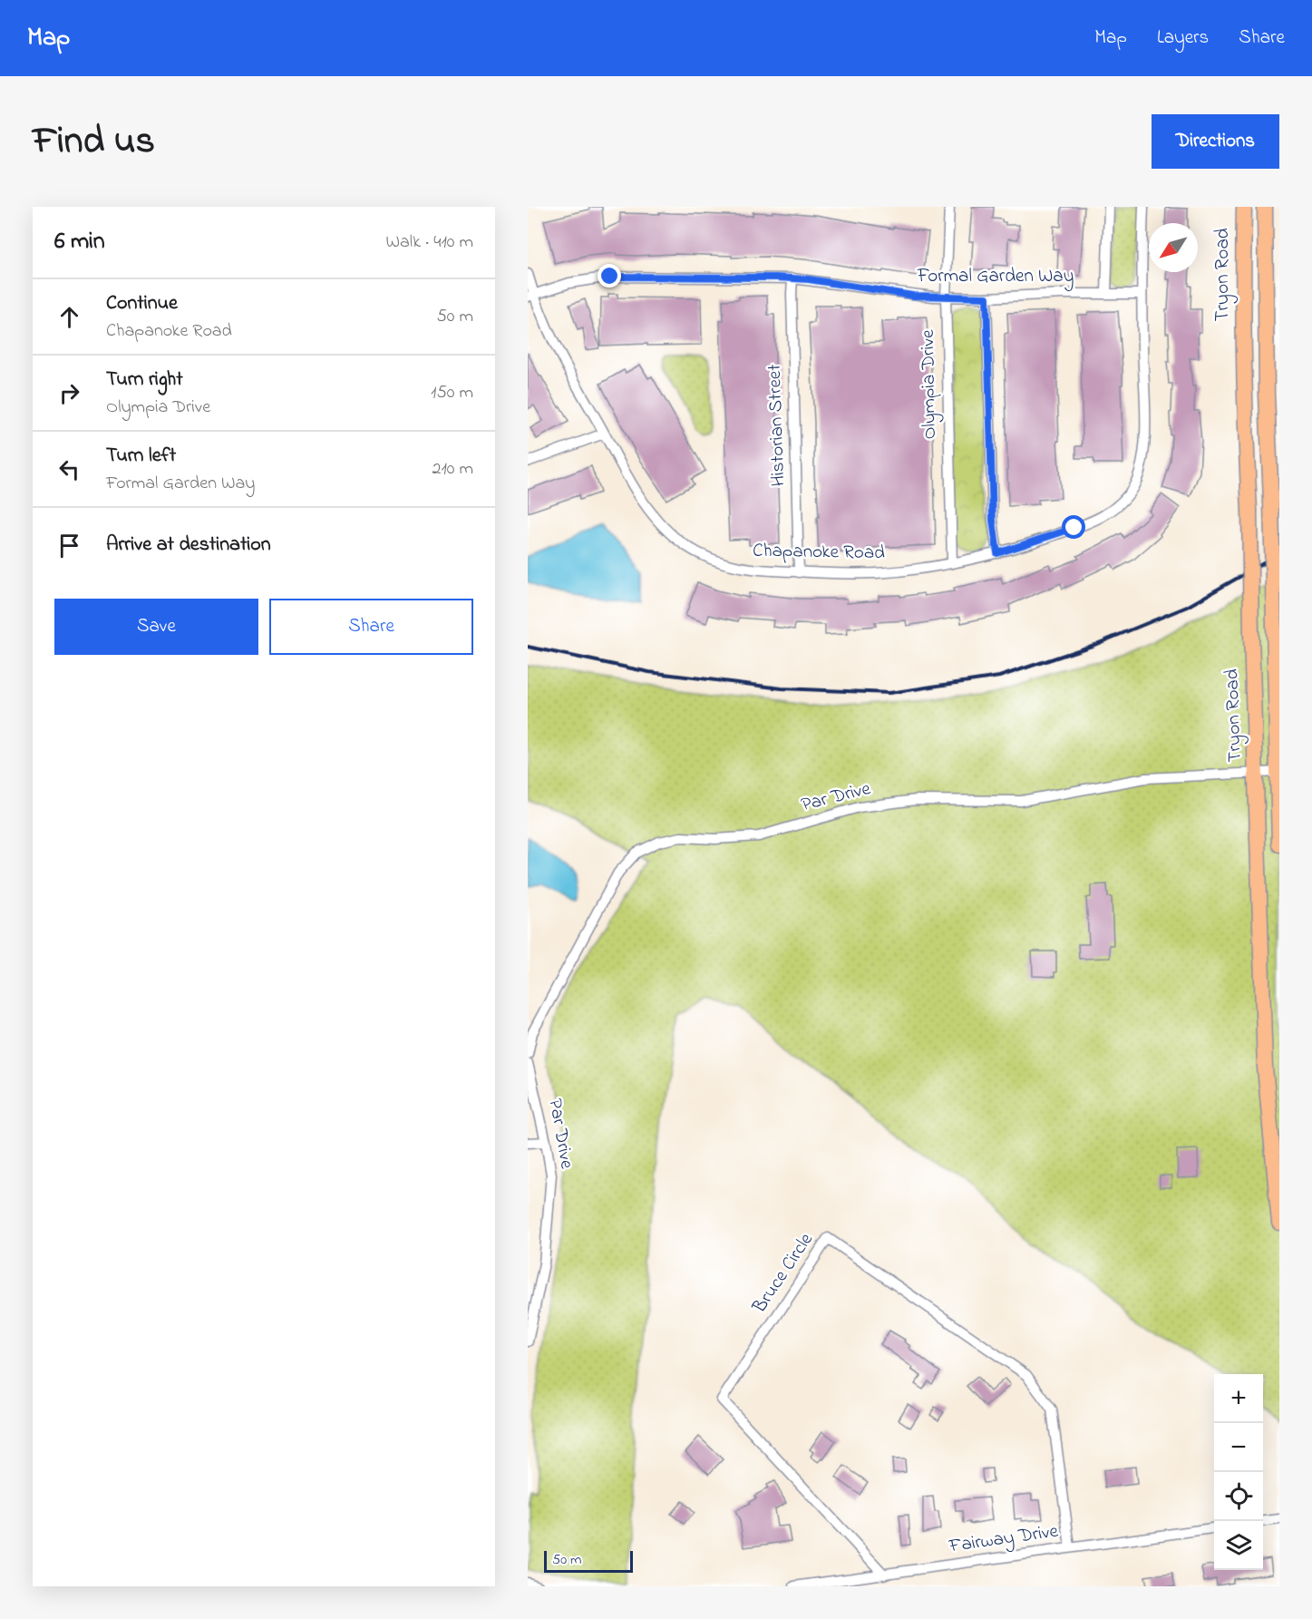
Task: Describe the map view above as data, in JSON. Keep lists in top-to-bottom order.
{
  "streets": {
    "main road": ["Tryon Road"],
    "street": [
      "Formal Garden Way",
      "Olympia Drive",
      "Historian Street",
      "Chapanoke Road",
      "Par Drive",
      "Bruce Circle",
      "Fairway Drive"
    ]
  },
  "crossings": [
    ["Tryon Road", "Par Drive"],
    ["Formal Garden Way", "Olympia Drive"],
    ["Formal Garden Way", "Historian Street"],
    ["Formal Garden Way", "Chapanoke Road"],
    ["Olympia Drive", "Chapanoke Road"],
    ["Historian Street", "Chapanoke Road"],
    ["Bruce Circle", "Fairway Drive"]
  ],
  "scale_bar": "50 m",
  "north": "bottom left",
  "page": {
    "header": "Map",
    "nav": ["Map", "Layers", "Share"],
    "title": "Find us",
    "buttons": [
      "Directions",
      ["Save", "Share"]
    ],
    "heading": ["6 min", "Walk · 410 m"],
    "list": [
      ["Continue", "Chapanoke Road", "50 m"],
      ["Turn right", "Olympia Drive", "150 m"],
      ["Turn left", "Formal Garden Way", "210 m"],
      "Arrive at destination"
    ],
    "map_buttons": ["+", "−"],
    "scale": "50 m"
  }
}
